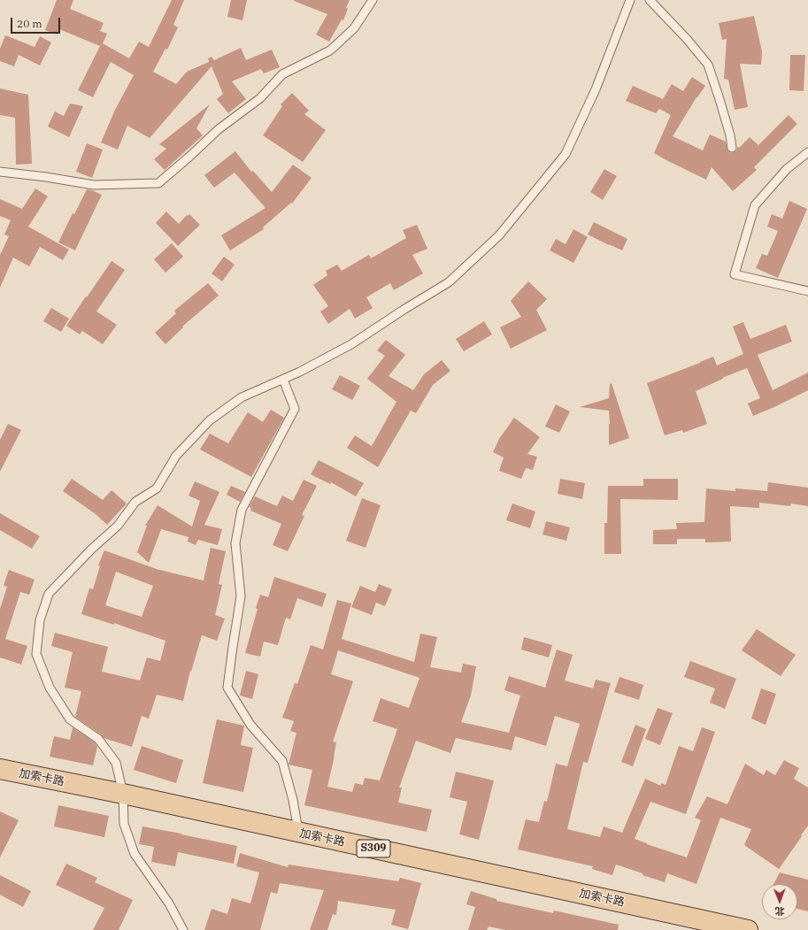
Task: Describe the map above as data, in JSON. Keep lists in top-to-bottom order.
{
  "streets": {
    "main road": ["加索卡路", "S309"]
  },
  "scale_bar": "20 m",
  "north": "bottom"
}
